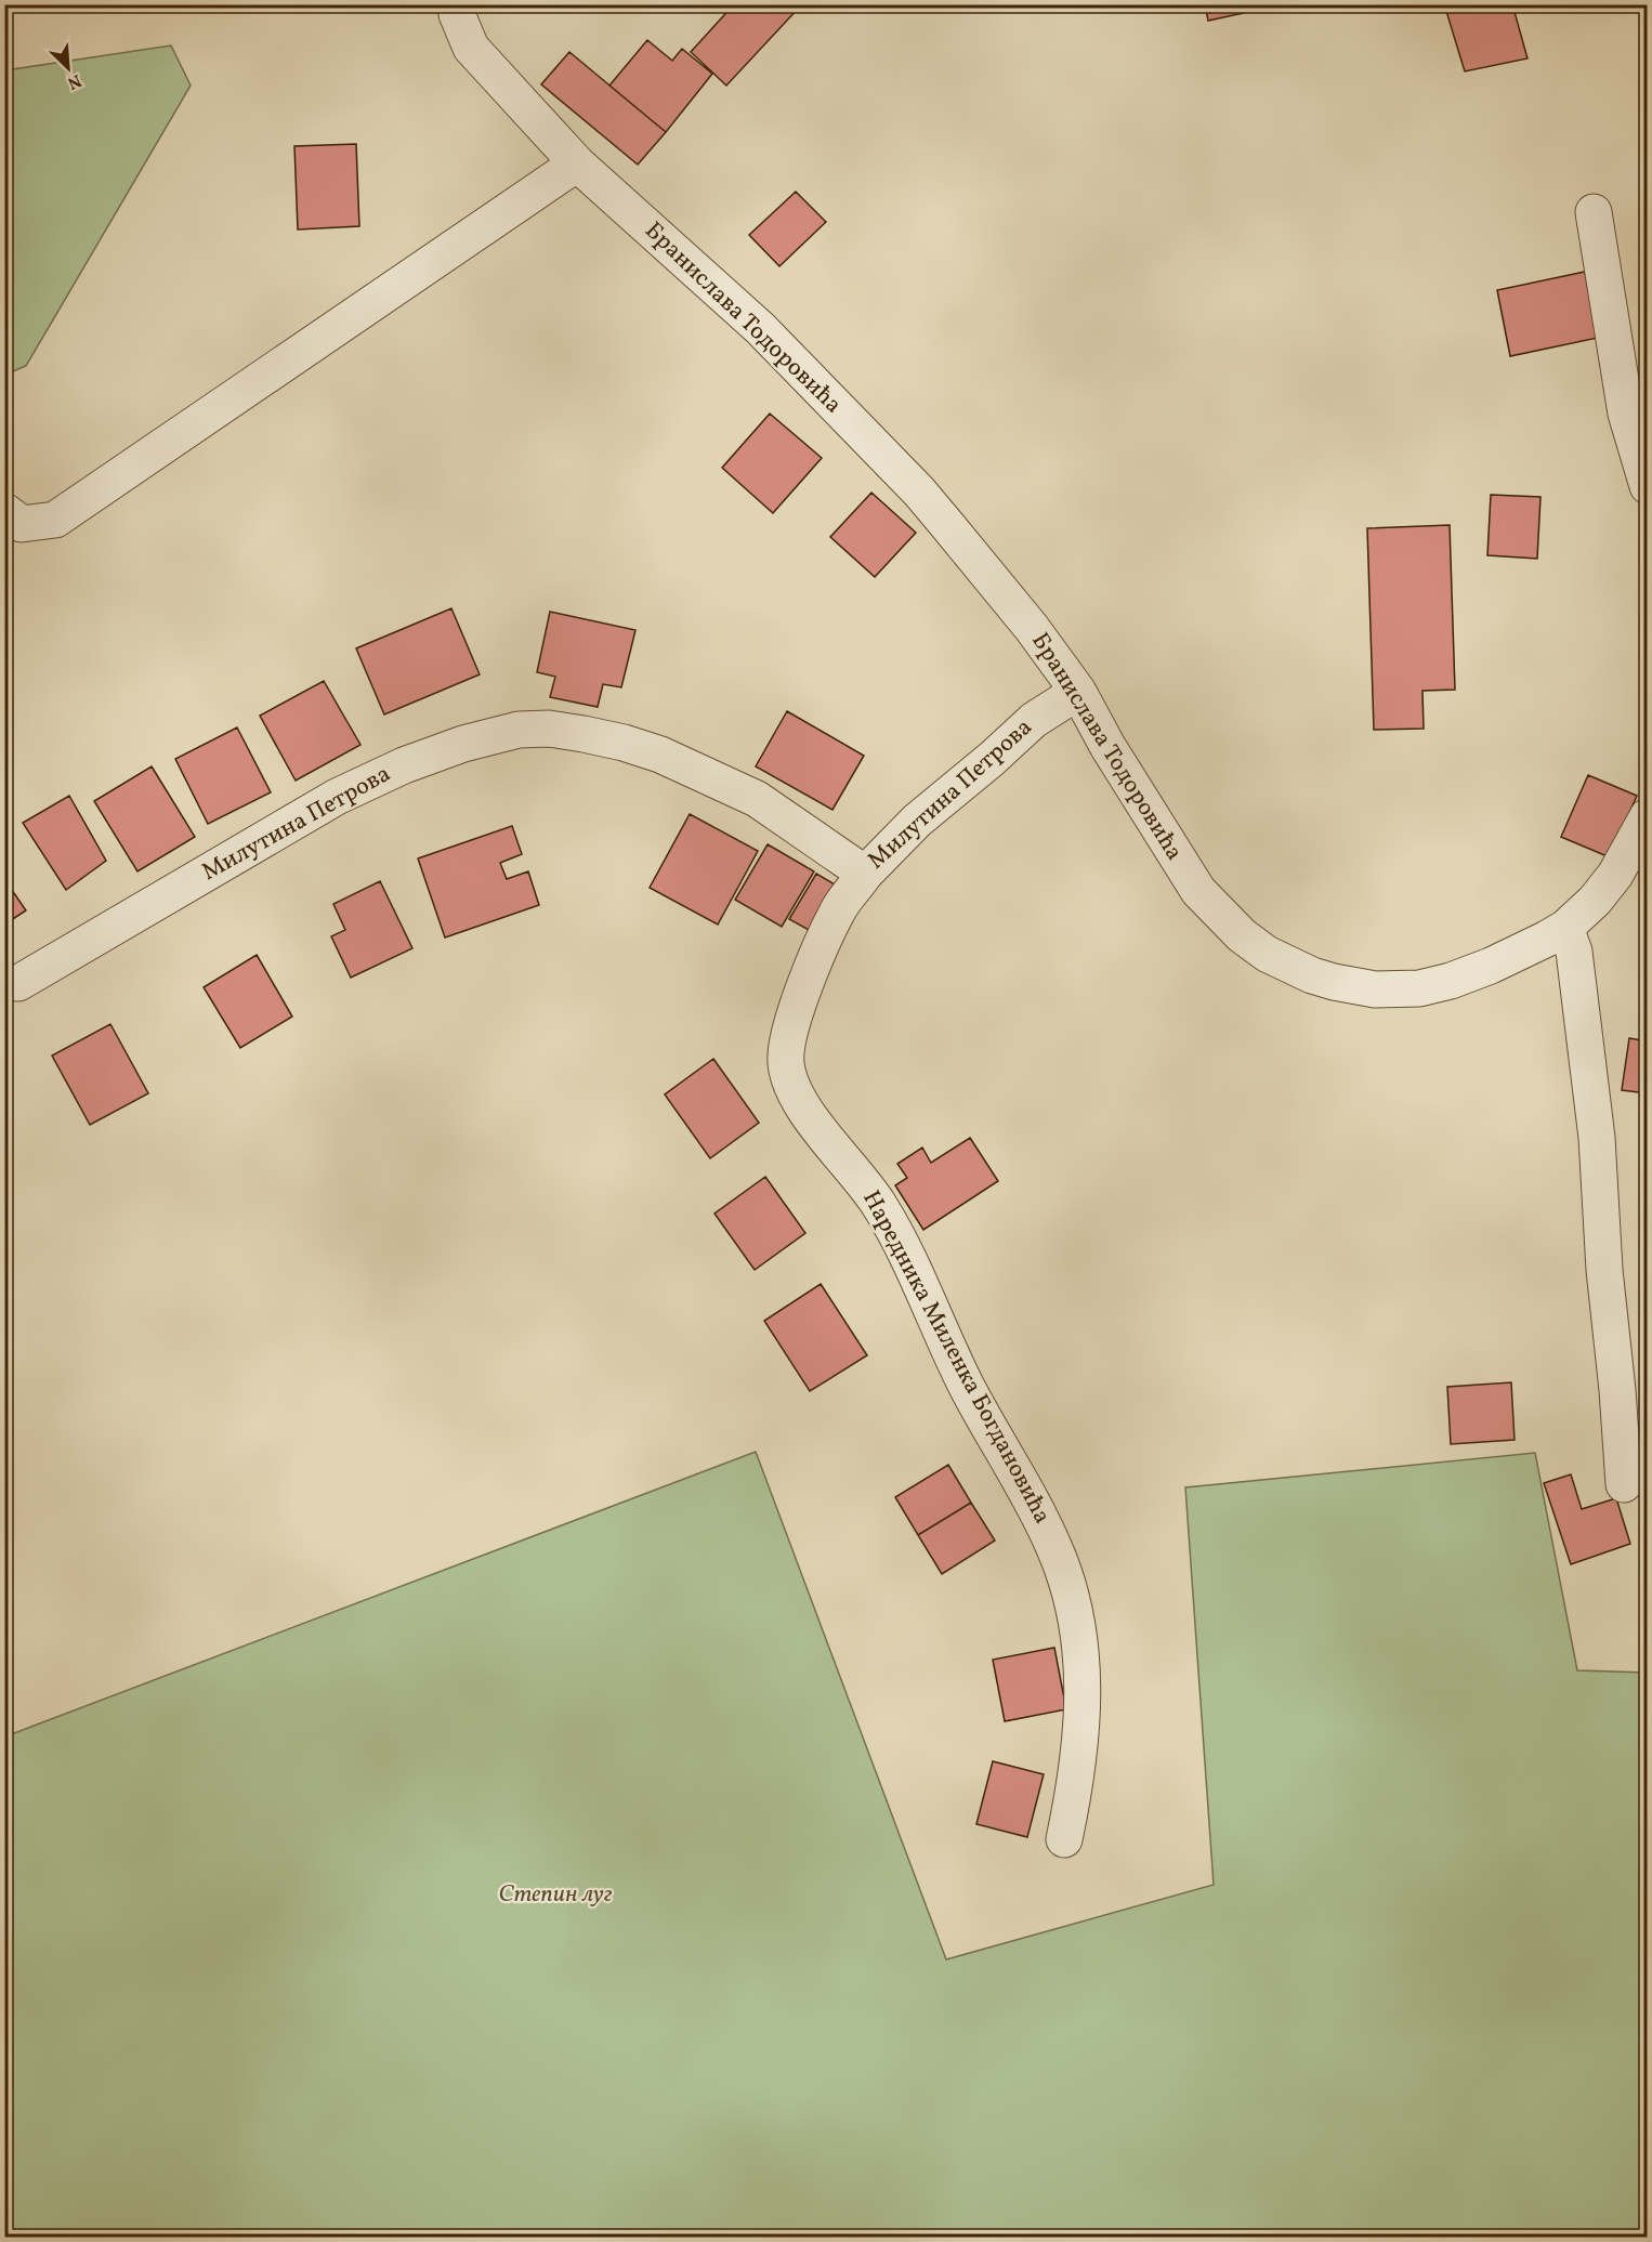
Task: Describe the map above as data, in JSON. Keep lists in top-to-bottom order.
{
  "streets": {
    "street": ["Бранислава Тодоровића", "Милутина Петрова", "Наредника Миленка Богдановића"]
  },
  "crossings": [
    ["Бранислава Тодоровића", "Милутина Петрова"],
    ["Милутина Петрова", "Наредника Миленка Богдановића"]
  ],
  "parks": ["Степин луг"],
  "north": "bottom right"
}
